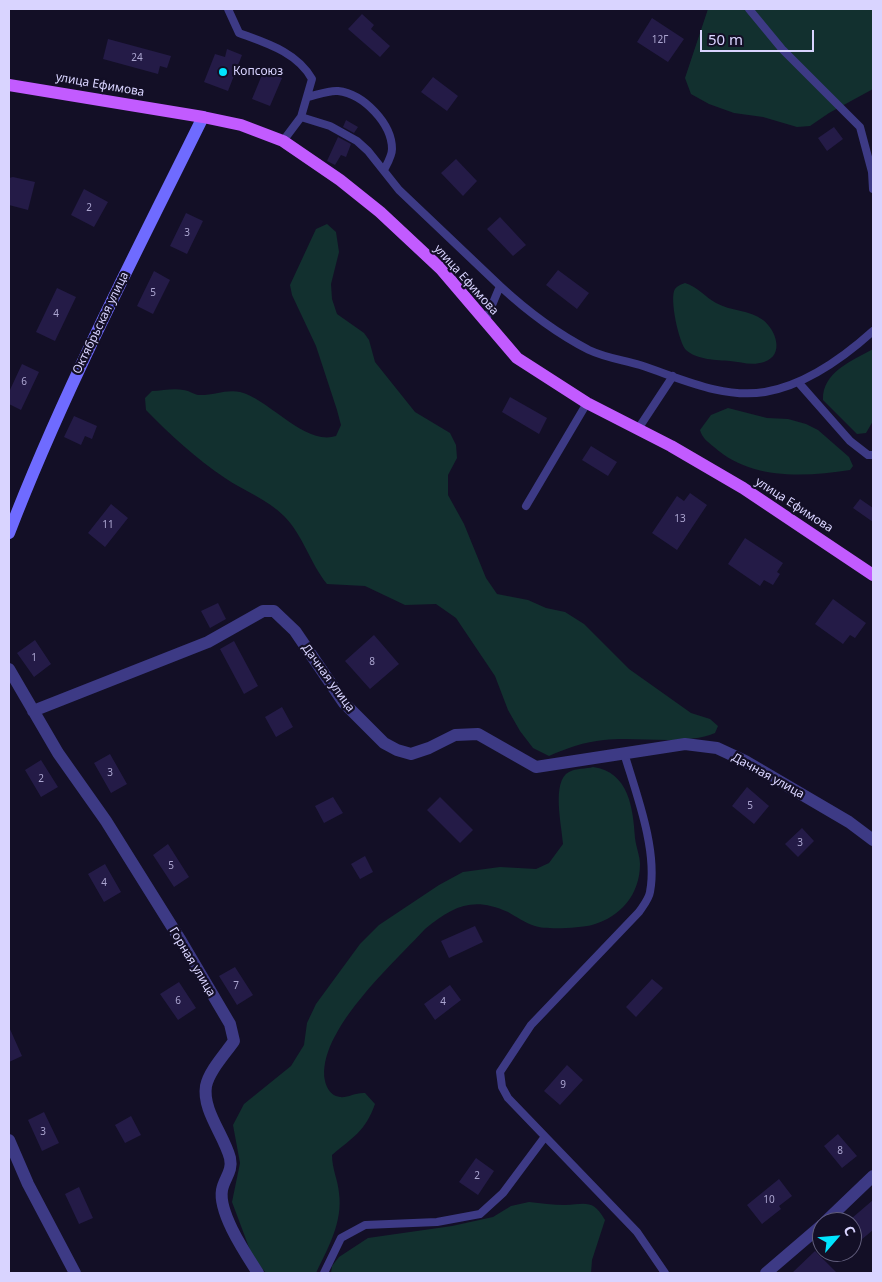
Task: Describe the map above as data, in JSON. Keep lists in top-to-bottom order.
{
  "streets": {
    "main road": ["улица Ефимова"],
    "street": ["Октябрьская улица", "Дачная улица", "Горная улица"]
  },
  "crossings": [
    ["улица Ефимова", "Октябрьская улица"],
    ["Дачная улица", "Горная улица"]
  ],
  "places": ["Копсоюз"],
  "house_numbers": [
    "12Г",
    "24",
    "2",
    "3",
    "5",
    "4",
    "6",
    "13",
    "11",
    "1",
    "8",
    "3",
    "2",
    "5",
    "3",
    "5",
    "4",
    "7",
    "6",
    "4",
    "9",
    "3",
    "8",
    "2",
    "10"
  ],
  "scale_bar": "50 m",
  "north": "top right"
}
